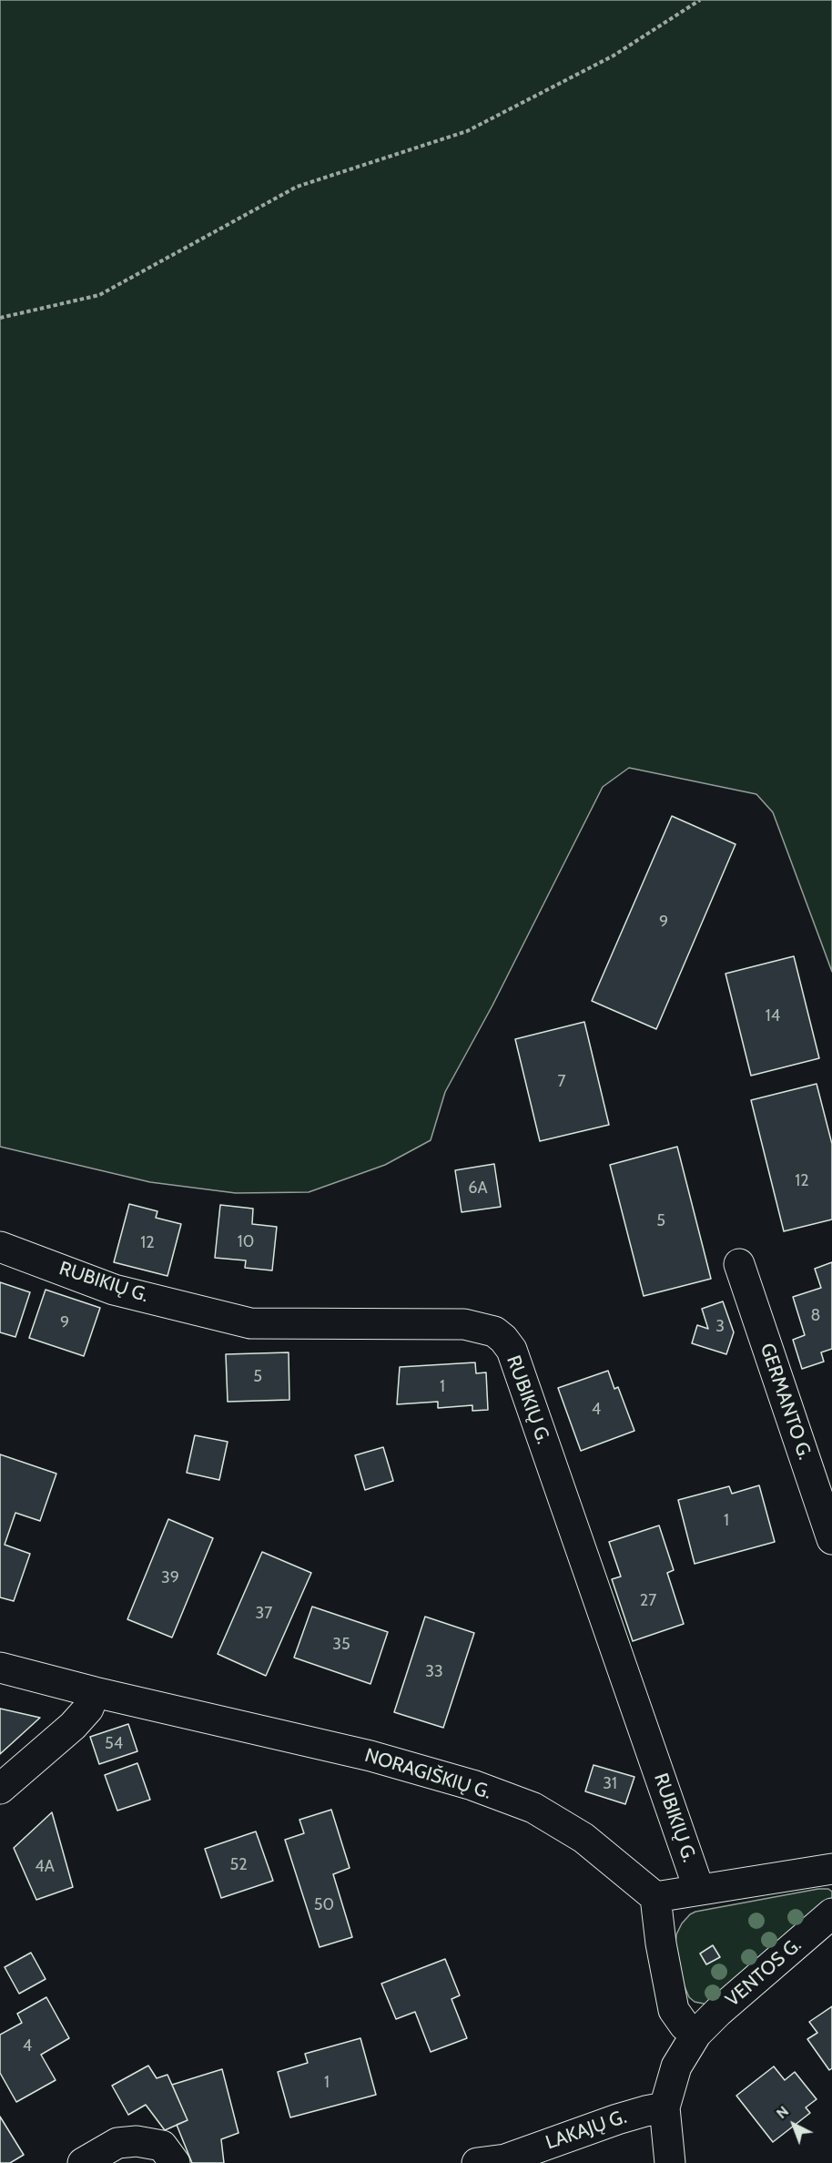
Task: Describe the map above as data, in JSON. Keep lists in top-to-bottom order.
{
  "streets": {
    "street": [
      "RUBIKIŲ G.",
      "GERMANTO G.",
      "NORAGIŠKIŲ G.",
      "VENTOS G.",
      "LAKAJŲ G."
    ]
  },
  "crossings": [
    ["VENTOS G.", "LAKAJŲ G."]
  ],
  "house_numbers": [
    "9",
    "14",
    "7",
    "12",
    "6A",
    "5",
    "10",
    "12",
    "8",
    "9",
    "3",
    "5",
    "1",
    "4",
    "1",
    "39",
    "27",
    "37",
    "35",
    "33",
    "54",
    "31",
    "52",
    "4A",
    "50",
    "4",
    "1"
  ],
  "north": "top left"
}
